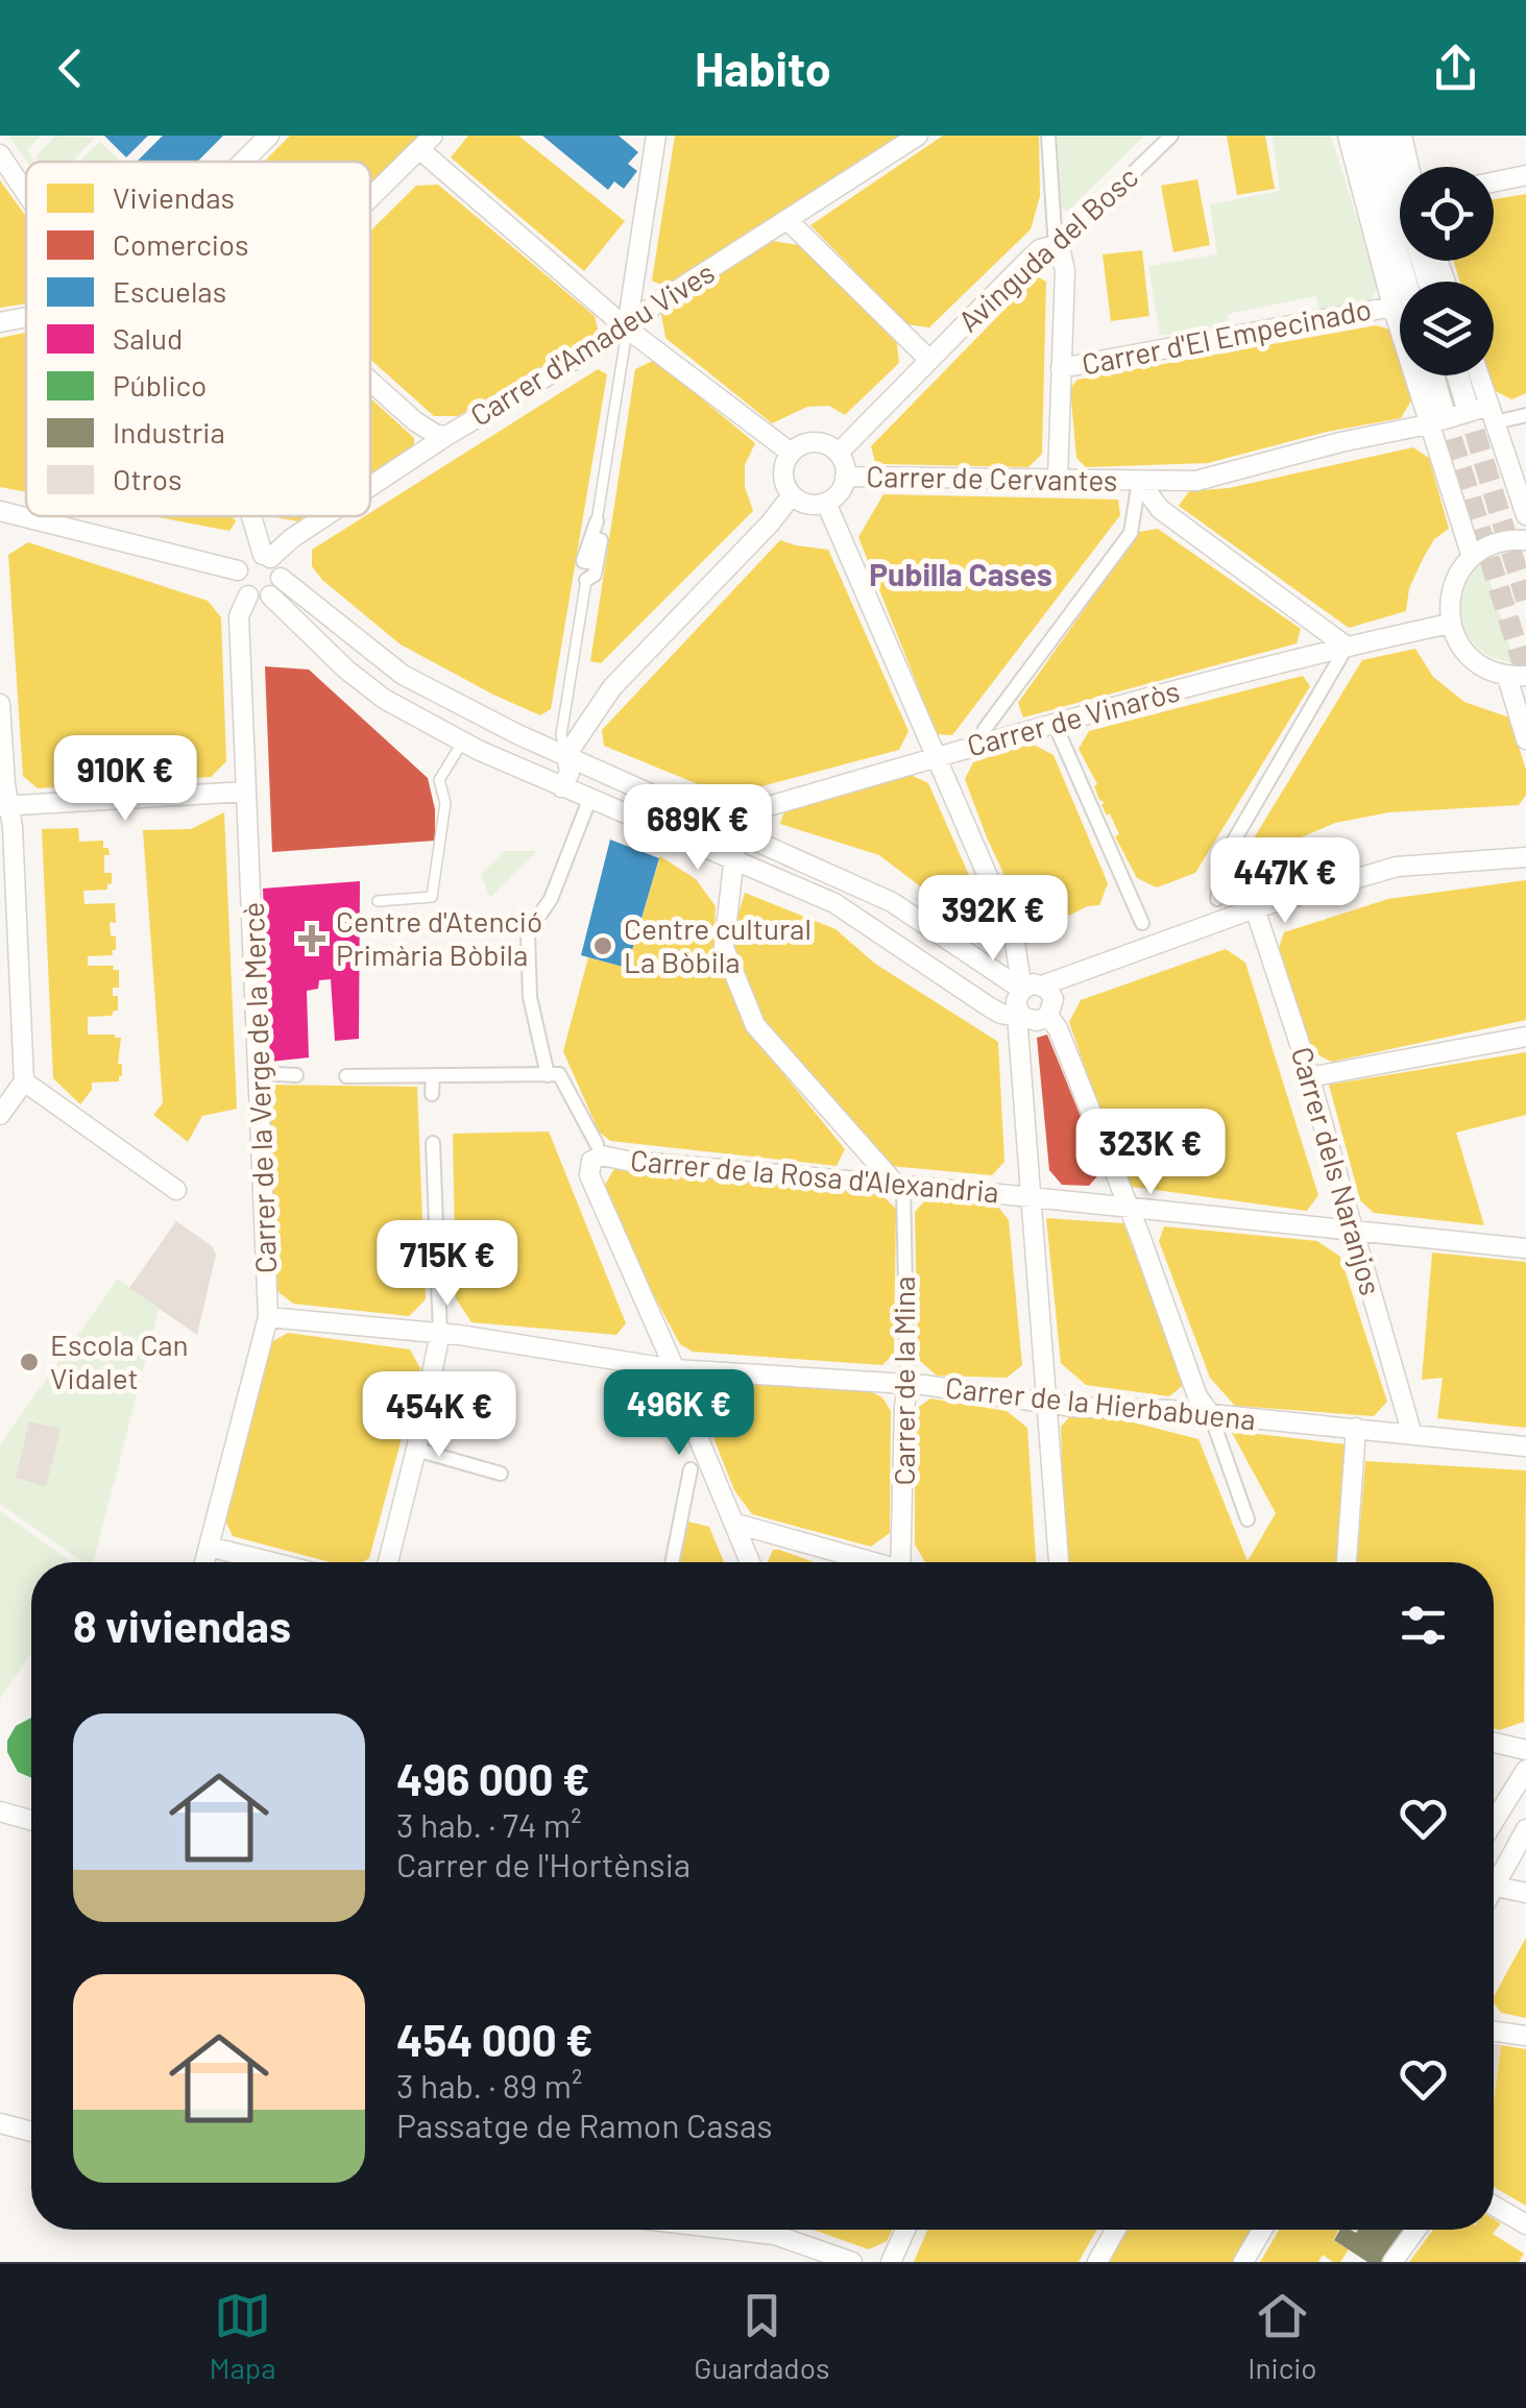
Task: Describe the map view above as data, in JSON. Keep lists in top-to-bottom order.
{
  "streets": {
    "street": [
      "Avinguda del Bosc",
      "Carrer d'El Empecinado",
      "Carrer d'Amadeu Vives",
      "Carrer de Cervantes",
      "Carrer de Vinaròs",
      "Carrer de la Verge de la Mercè",
      "Carrer dels Naranjos",
      "Carrer de la Rosa d'Alexandria",
      "Carrer de la Mina",
      "Carrer de la Hierbabuena"
    ]
  },
  "crossings": [
    ["Avinguda del Bosc", "Carrer de Cervantes"],
    ["Carrer d'Amadeu Vives", "Carrer de la Verge de la Mercè"],
    ["Carrer de la Verge de la Mercè", "Carrer de la Hierbabuena"],
    ["Carrer dels Naranjos", "Carrer de la Rosa d'Alexandria"],
    ["Carrer dels Naranjos", "Carrer de la Hierbabuena"],
    ["Carrer de la Rosa d'Alexandria", "Carrer de la Mina"],
    ["Carrer de la Mina", "Carrer de la Hierbabuena"]
  ],
  "districts": ["Pubilla Cases"],
  "places": {
    "health": ["Centre d'Atenció Primària Bòbila"],
    "other": ["Centre cultural La Bòbila", "Escola Can Vidalet"]
  },
  "legend": [
    "Viviendas",
    "Comercios",
    "Escuelas",
    "Salud",
    "Público",
    "Industria",
    "Otros"
  ],
  "page": {
    "header": "Habito",
    "price": [
      "910K €",
      "689K €",
      "447K €",
      "392K €",
      "323K €",
      "715K €",
      "496K €",
      "454K €"
    ],
    "heading": "8 viviendas",
    "list": [
      {
        "name": "496 000 €",
        "note": "3 hab. · 74 m² · Carrer de l'Hortènsia"
      },
      {
        "name": "454 000 €",
        "note": "3 hab. · 89 m² · Passatge de Ramon Casas"
      }
    ],
    "tabs": ["Mapa", "Guardados", "Inicio"]
  }
}
